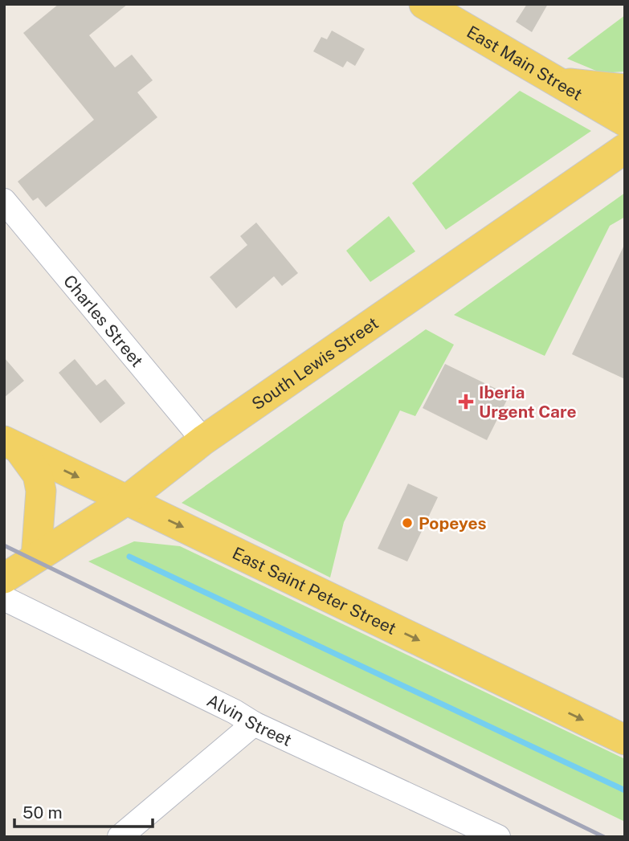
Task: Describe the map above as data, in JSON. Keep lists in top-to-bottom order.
{
  "streets": {
    "main road": ["East Main Street", "South Lewis Street", "East Saint Peter Street"],
    "street": ["Charles Street", "Alvin Street"]
  },
  "crossings": [
    ["Charles Street", "South Lewis Street"],
    ["South Lewis Street", "East Saint Peter Street"]
  ],
  "one_way": ["East Saint Peter Street"],
  "places": {
    "health": ["Iberia Urgent Care"],
    "other": ["Popeyes"]
  },
  "scale_bar": "50 m"
}
